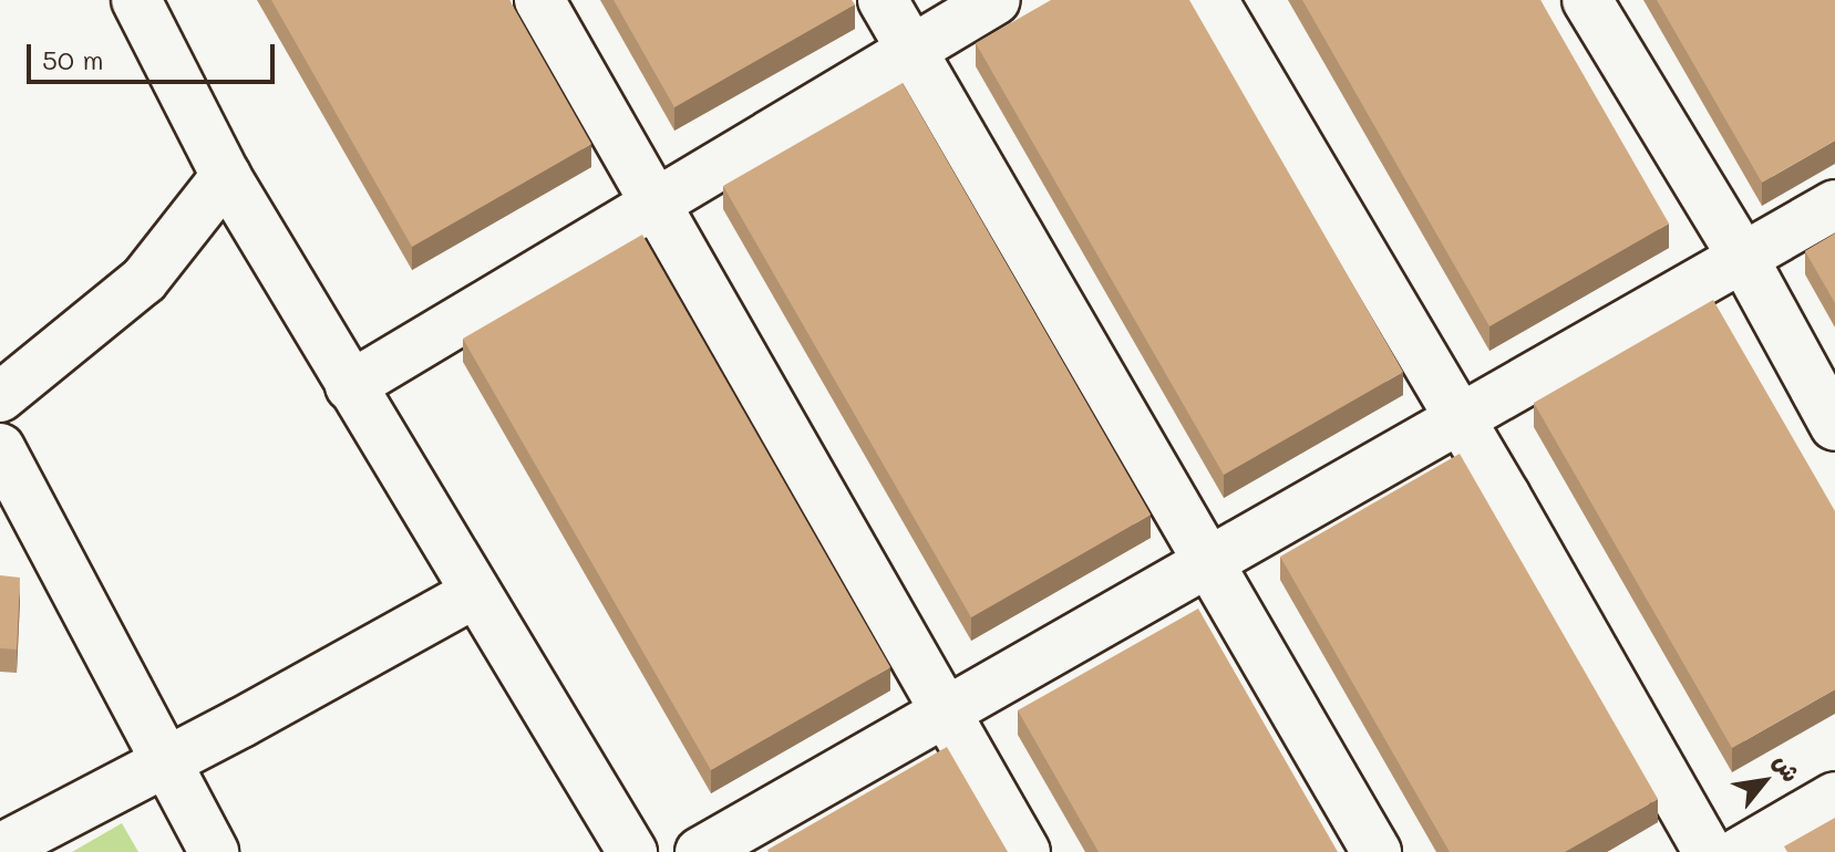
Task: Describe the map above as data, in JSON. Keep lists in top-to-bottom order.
{
  "scale_bar": "50 m",
  "north": "top right"
}
